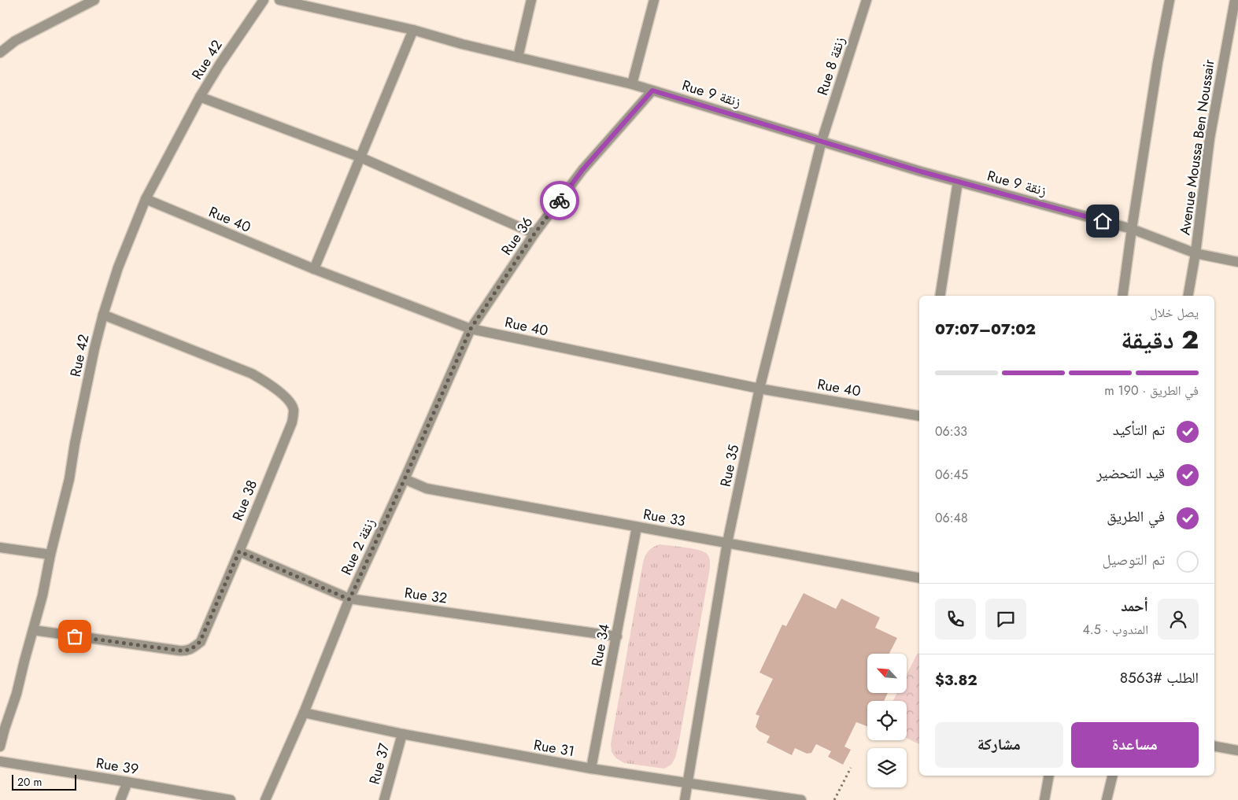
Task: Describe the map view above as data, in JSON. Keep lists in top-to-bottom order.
{
  "streets": {
    "street": [
      "Rue 42",
      "Rue 8 زنقة",
      "Rue 9 زنقة",
      "Avenue Moussa Ben Noussair",
      "Rue 40",
      "Rue 36",
      "Rue 35",
      "Rue 38",
      "Rue 33",
      "Rue 2 زنقة",
      "Rue 32",
      "Rue 34",
      "Rue 31",
      "Rue 37",
      "Rue 39"
    ]
  },
  "crossings": [
    ["Rue 42", "Rue 40"],
    ["Rue 42", "Rue 38"],
    ["Rue 8 زنقة", "Rue 9 زنقة"],
    ["Rue 8 زنقة", "Rue 35"],
    ["Rue 9 زنقة", "Avenue Moussa Ben Noussair"],
    ["Rue 9 زنقة", "Rue 36"],
    ["Rue 9 زنقة", "Rue 35"],
    ["Rue 40", "Rue 36"],
    ["Rue 40", "Rue 35"],
    ["Rue 40", "Rue 2 زنقة"],
    ["Rue 36", "Rue 2 زنقة"],
    ["Rue 35", "Rue 33"],
    ["Rue 35", "Rue 31"],
    ["Rue 38", "Rue 32"],
    ["Rue 33", "Rue 2 زنقة"],
    ["Rue 33", "Rue 34"],
    ["Rue 2 زنقة", "Rue 32"],
    ["Rue 2 زنقة", "Rue 31"],
    ["Rue 32", "Rue 34"],
    ["Rue 34", "Rue 31"],
    ["Rue 31", "Rue 37"]
  ],
  "scale_bar": "20 m",
  "north": "top left",
  "page": {
    "heading": ["2 دقيقة", "يصل خلال", "07:02–07:07"],
    "panel": [
      "أحمد",
      "المندوب · 4.5",
      "الطلب #8563",
      "$3.82"
    ],
    "bar": "في الطريق · 190 m",
    "list": [
      ["تم التأكيد", "06:33"],
      ["قيد التحضير", "06:45"],
      ["في الطريق", "06:48"],
      "تم التوصيل"
    ],
    "buttons": ["مساعدة", "مشاركة"],
    "scale": "20 m"
  }
}
